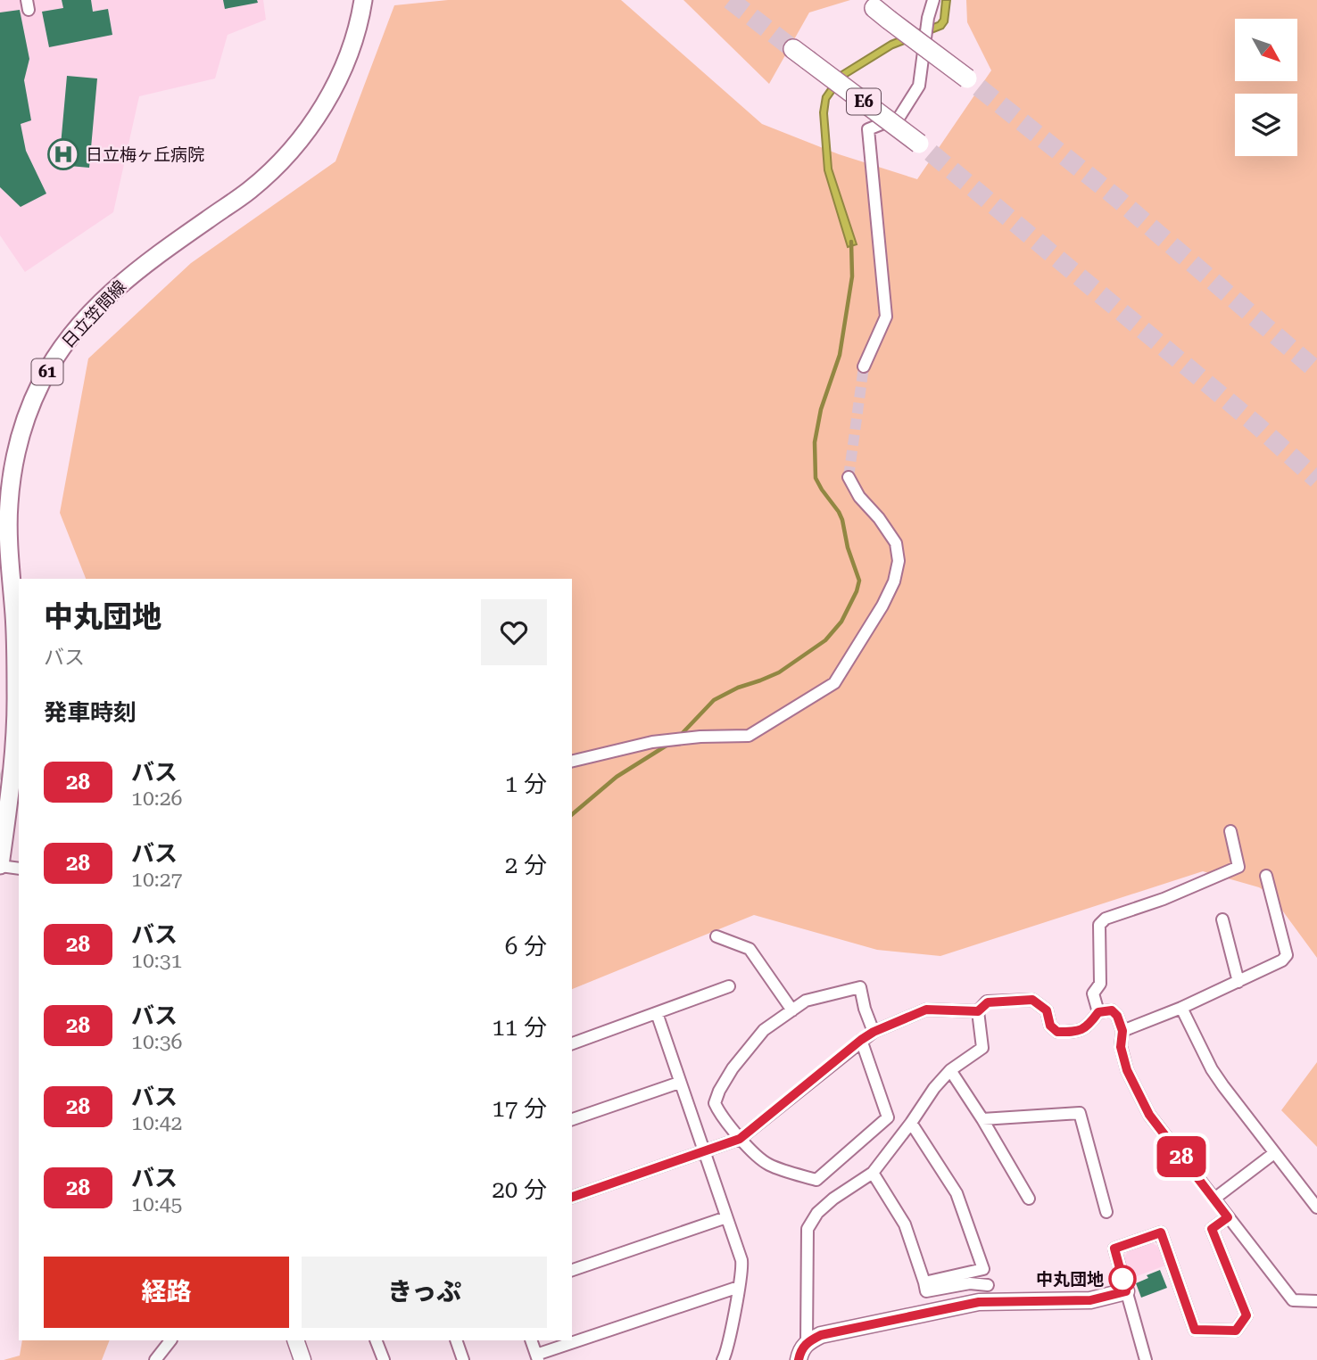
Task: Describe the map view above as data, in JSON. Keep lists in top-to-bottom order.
{
  "streets": {
    "highway": ["E6"],
    "main road": ["日立笠間線", "61"]
  },
  "places": {
    "hospital": ["日立梅ヶ丘病院"],
    "other": ["中丸団地"]
  },
  "lines": ["bus line 28"],
  "north": "bottom right",
  "page": {
    "on_map": "28",
    "heading": [
      ["中丸団地", "バス"],
      "発車時刻"
    ],
    "list": [
      {
        "mark": "28",
        "name": "バス",
        "note": "10:26",
        "value": "1 分"
      },
      {
        "mark": "28",
        "name": "バス",
        "note": "10:27",
        "value": "2 分"
      },
      {
        "mark": "28",
        "name": "バス",
        "note": "10:31",
        "value": "6 分"
      },
      {
        "mark": "28",
        "name": "バス",
        "note": "10:36",
        "value": "11 分"
      },
      {
        "mark": "28",
        "name": "バス",
        "note": "10:42",
        "value": "17 分"
      },
      {
        "mark": "28",
        "name": "バス",
        "note": "10:45",
        "value": "20 分"
      }
    ],
    "buttons": ["経路", "きっぷ"]
  }
}
